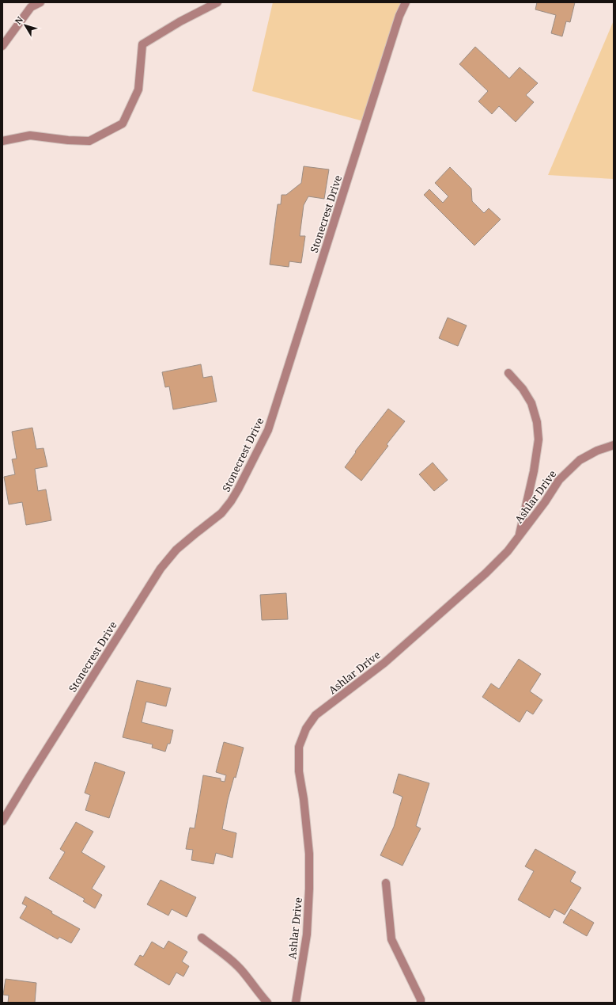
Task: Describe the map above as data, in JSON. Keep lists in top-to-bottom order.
{
  "streets": {
    "street": ["Stonecrest Drive", "Ashlar Drive"]
  },
  "north": "top left"
}
